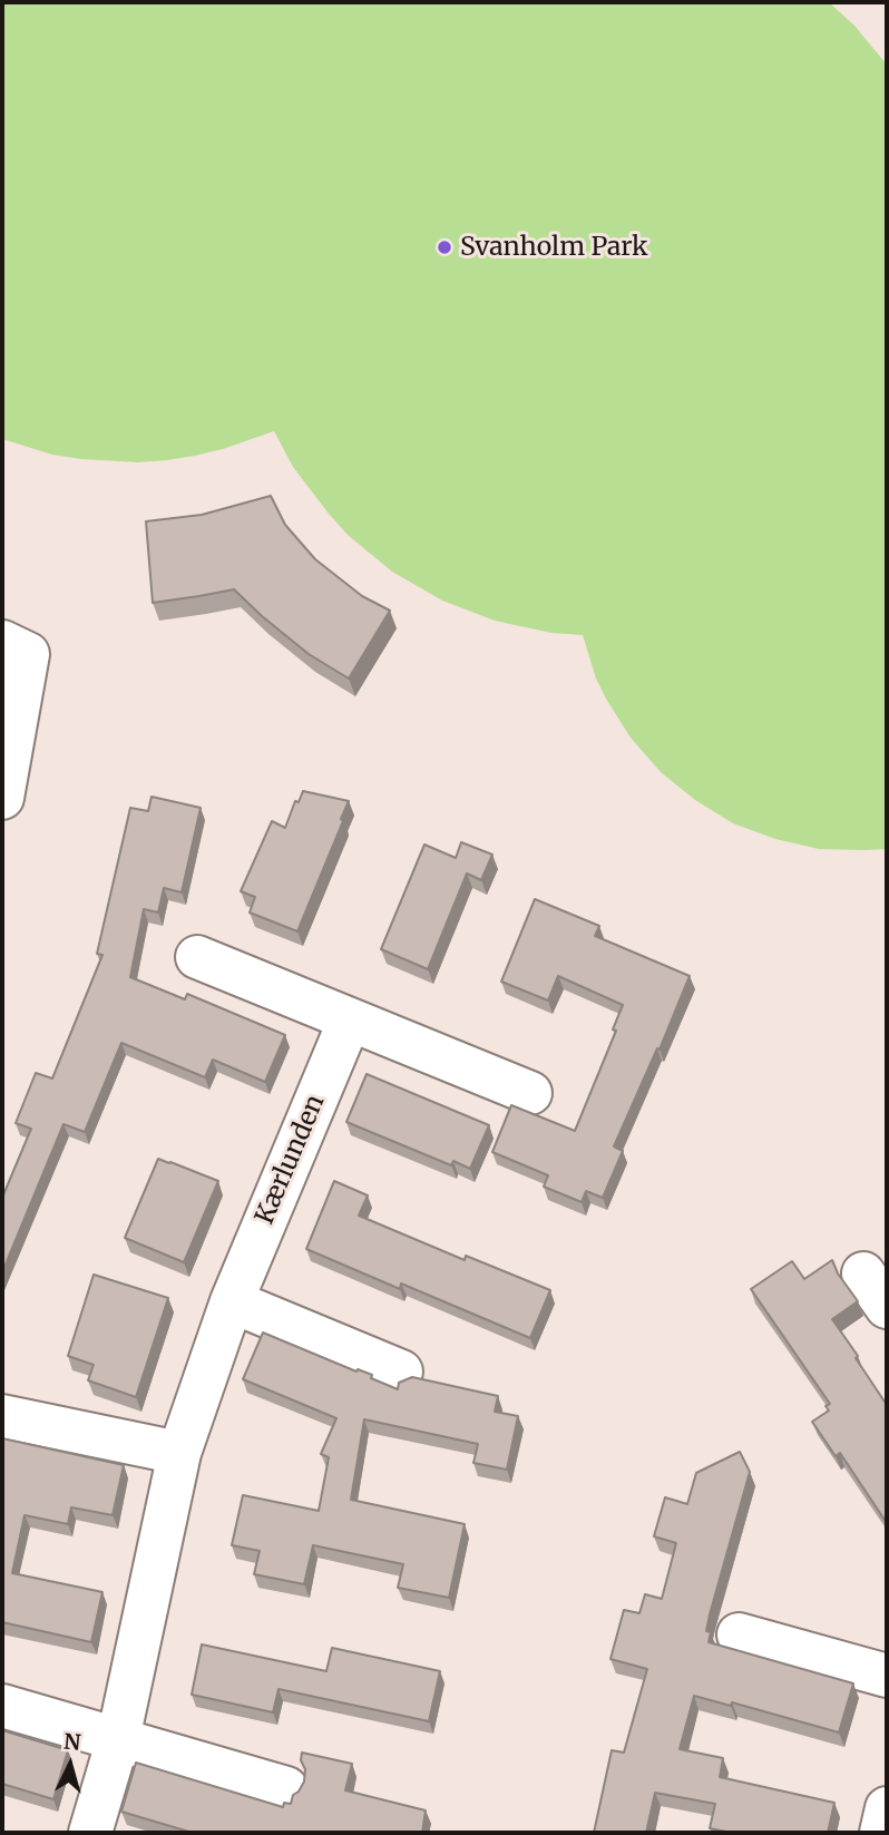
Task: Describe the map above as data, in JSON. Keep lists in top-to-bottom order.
{
  "streets": {
    "street": ["Kærlunden"]
  },
  "places": ["Svanholm Park"],
  "north": "top"
}
